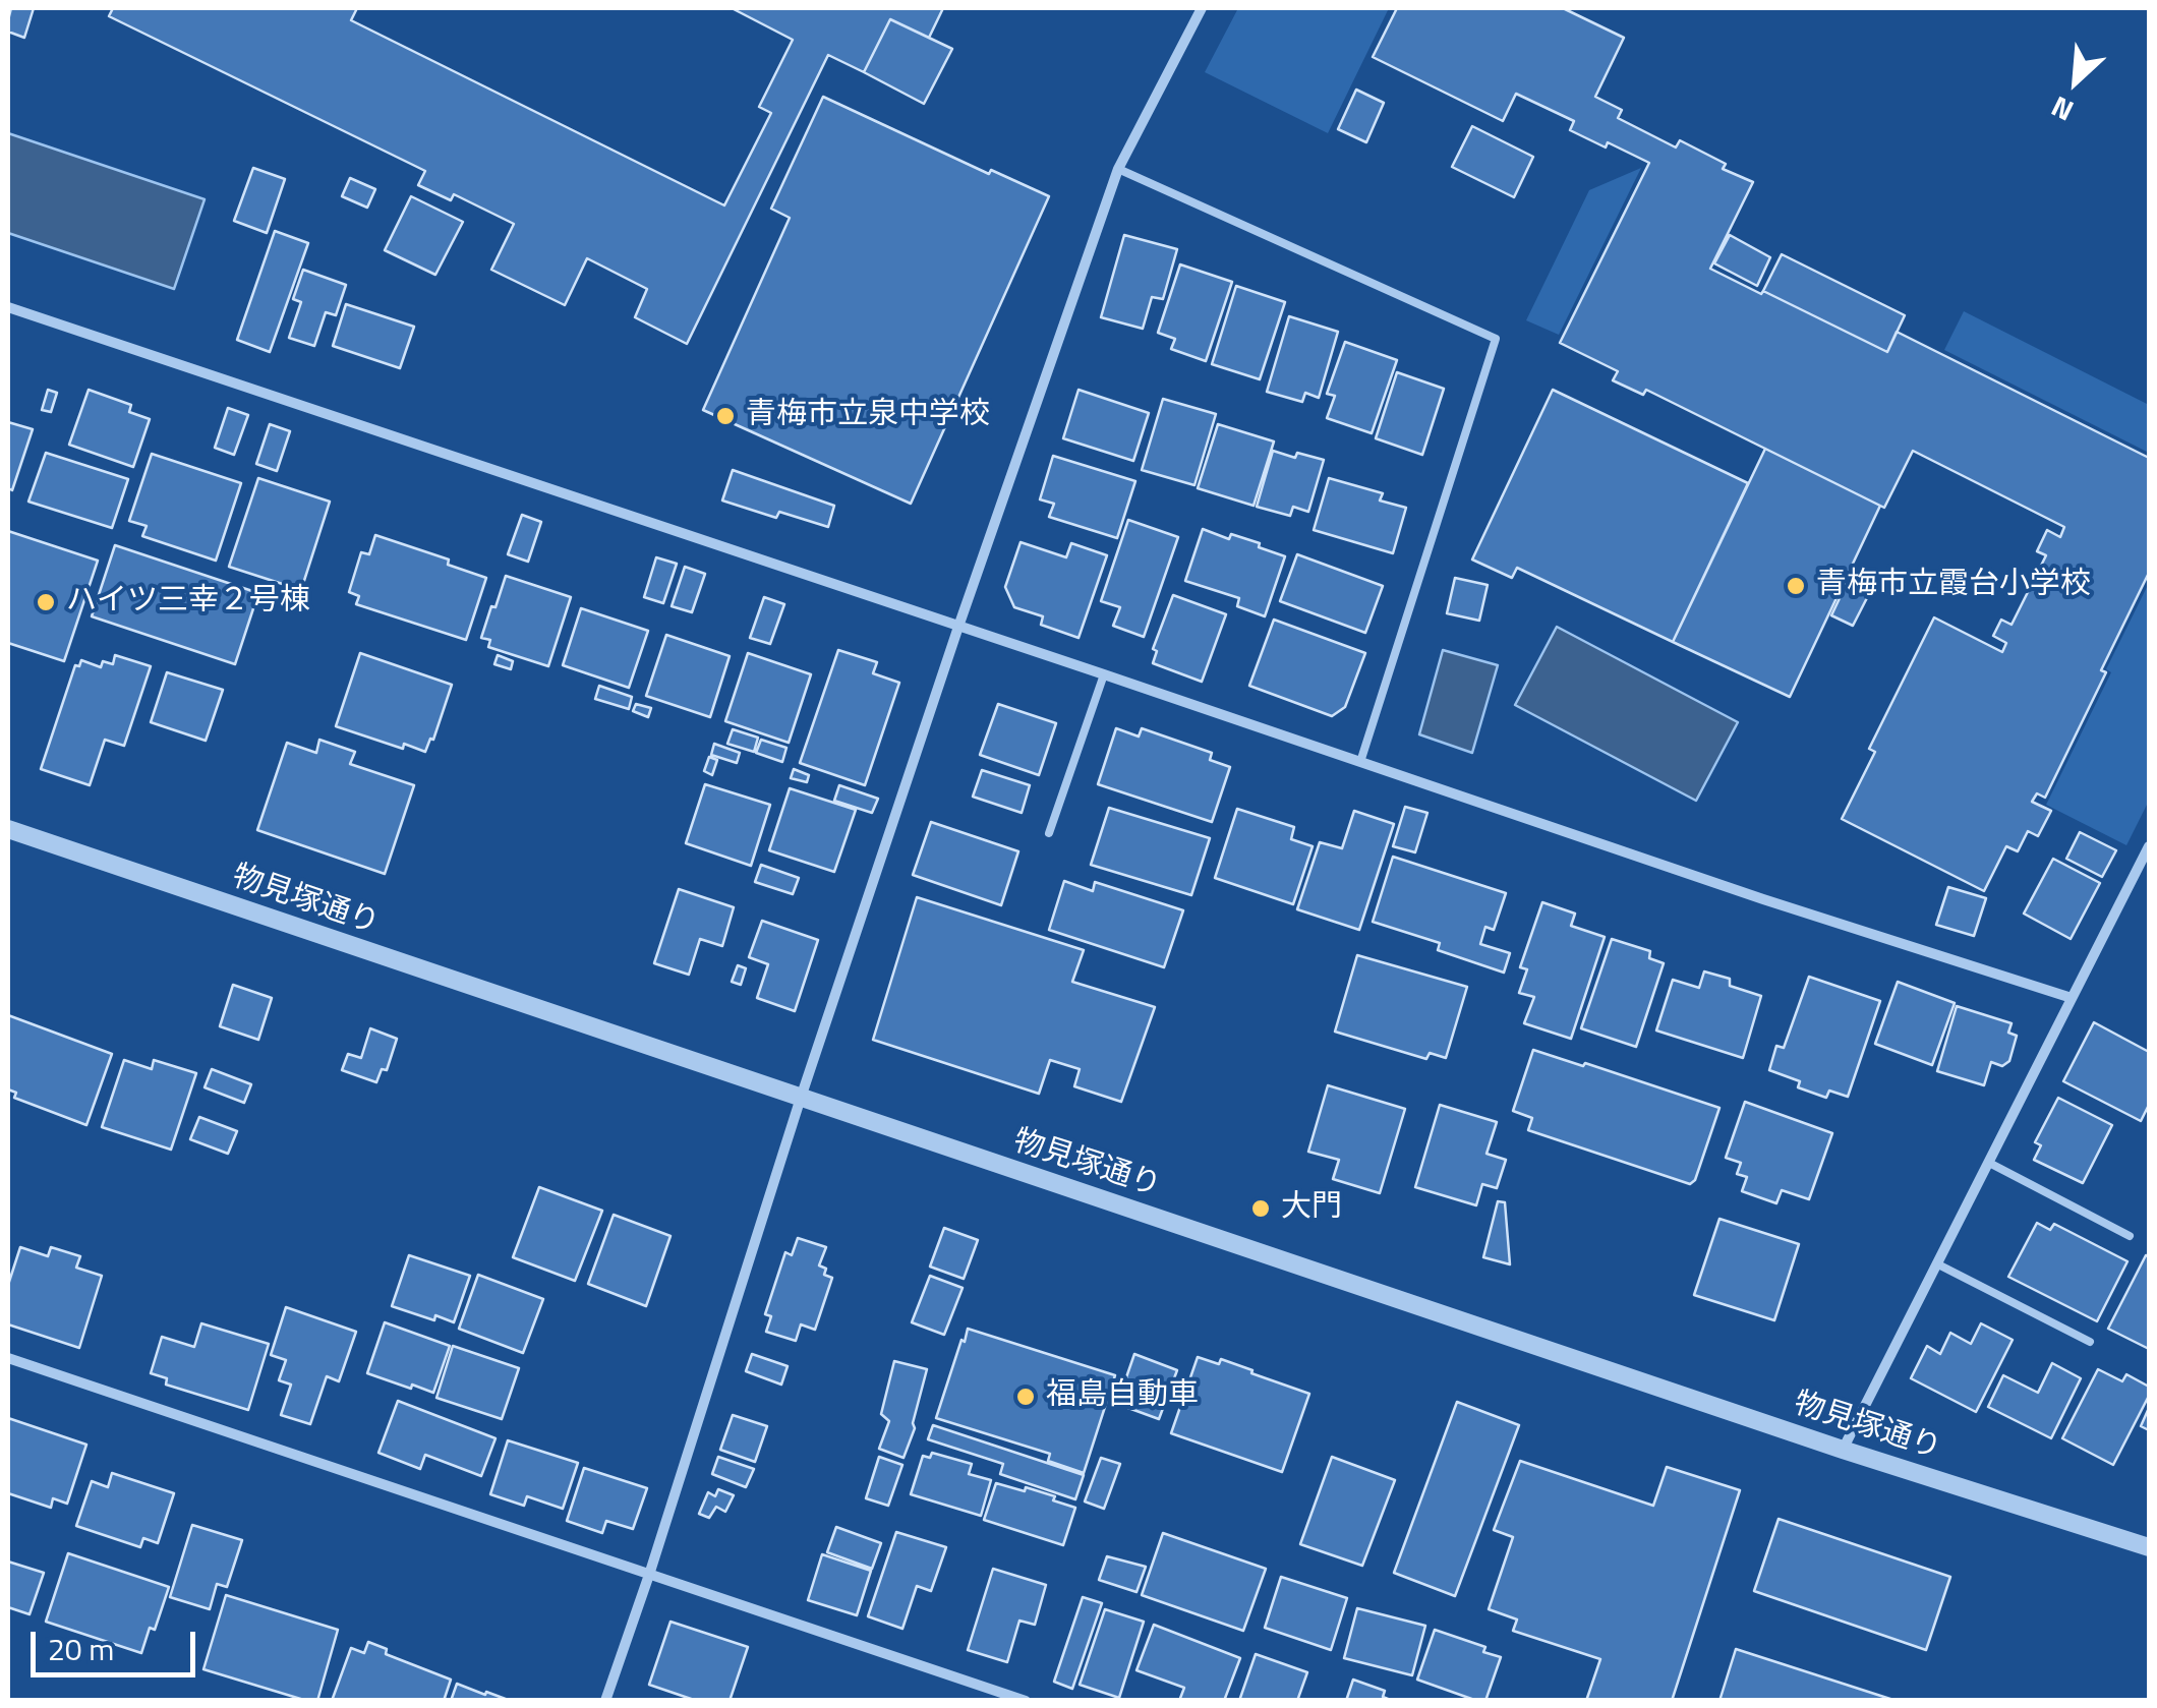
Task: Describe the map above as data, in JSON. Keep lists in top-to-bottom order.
{
  "streets": {
    "street": ["物見塚通り"]
  },
  "places": [
    "青梅市立泉中学校",
    "青梅市立霞台小学校",
    "ハイツ三幸２号棟",
    "大門",
    "福島自動車"
  ],
  "scale_bar": "20 m",
  "north": "bottom left"
}
